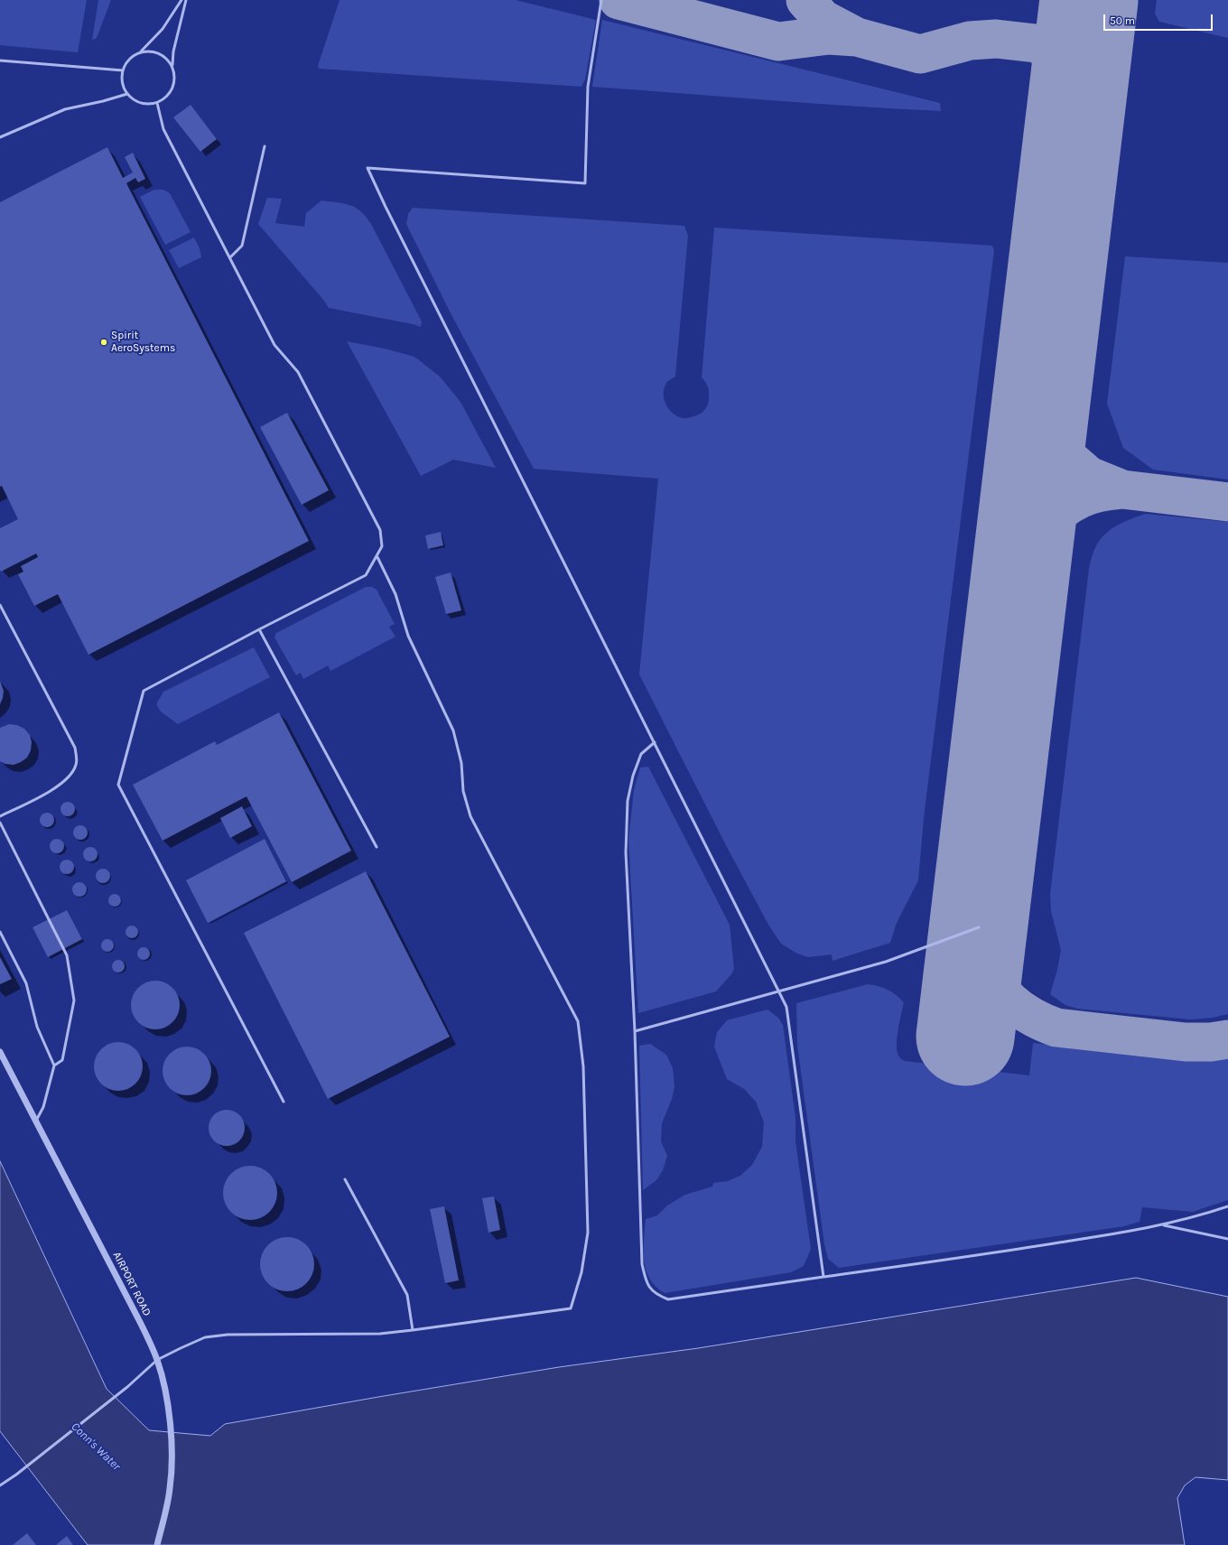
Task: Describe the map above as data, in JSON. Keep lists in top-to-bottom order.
{
  "streets": {
    "street": ["AIRPORT ROAD"]
  },
  "water": ["Conn's Water"],
  "places": ["Spirit AeroSystems"],
  "scale_bar": "50 m"
}
